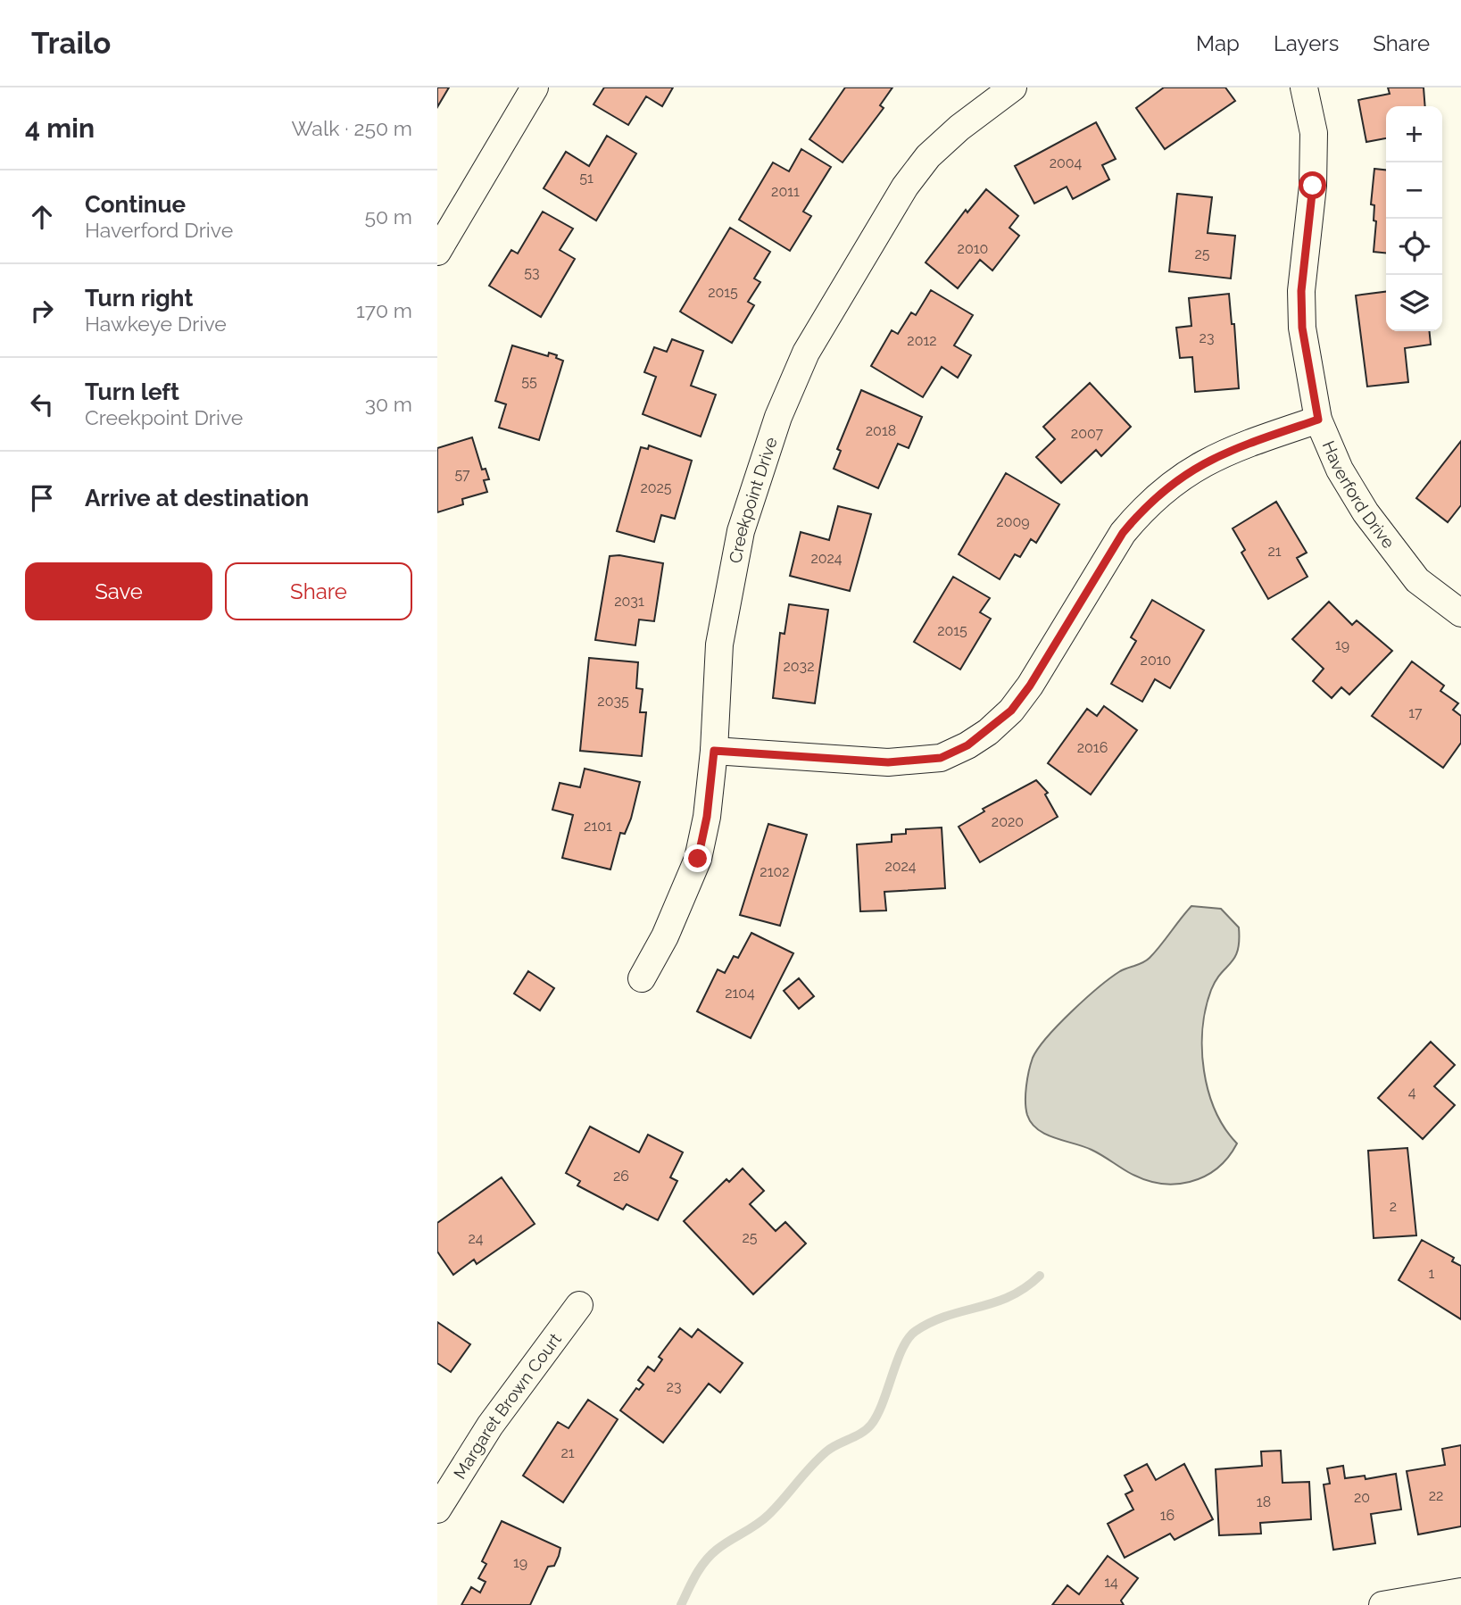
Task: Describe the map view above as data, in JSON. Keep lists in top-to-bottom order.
{
  "streets": {
    "street": ["Haverford Drive", "Creekpoint Drive", "Margaret Brown Court"]
  },
  "house_numbers": [
    "2004",
    "51",
    "2011",
    "2010",
    "25",
    "53",
    "2015",
    "23",
    "2012",
    "55",
    "2018",
    "2007",
    "57",
    "2025",
    "2009",
    "21",
    "2024",
    "2031",
    "2015",
    "19",
    "2010",
    "2032",
    "2035",
    "17",
    "2016",
    "2020",
    "2101",
    "2024",
    "2102",
    "2104",
    "4",
    "26",
    "2",
    "25",
    "24",
    "1",
    "23",
    "21",
    "22",
    "20",
    "18",
    "16",
    "19",
    "14"
  ],
  "page": {
    "header": "Trailo",
    "nav": ["Map", "Layers", "Share"],
    "heading": ["4 min", "Walk · 250 m"],
    "map_buttons": ["+", "−"],
    "list": [
      ["Continue", "Haverford Drive", "50 m"],
      ["Turn right", "Hawkeye Drive", "170 m"],
      ["Turn left", "Creekpoint Drive", "30 m"],
      "Arrive at destination"
    ],
    "buttons": ["Save", "Share"]
  }
}
